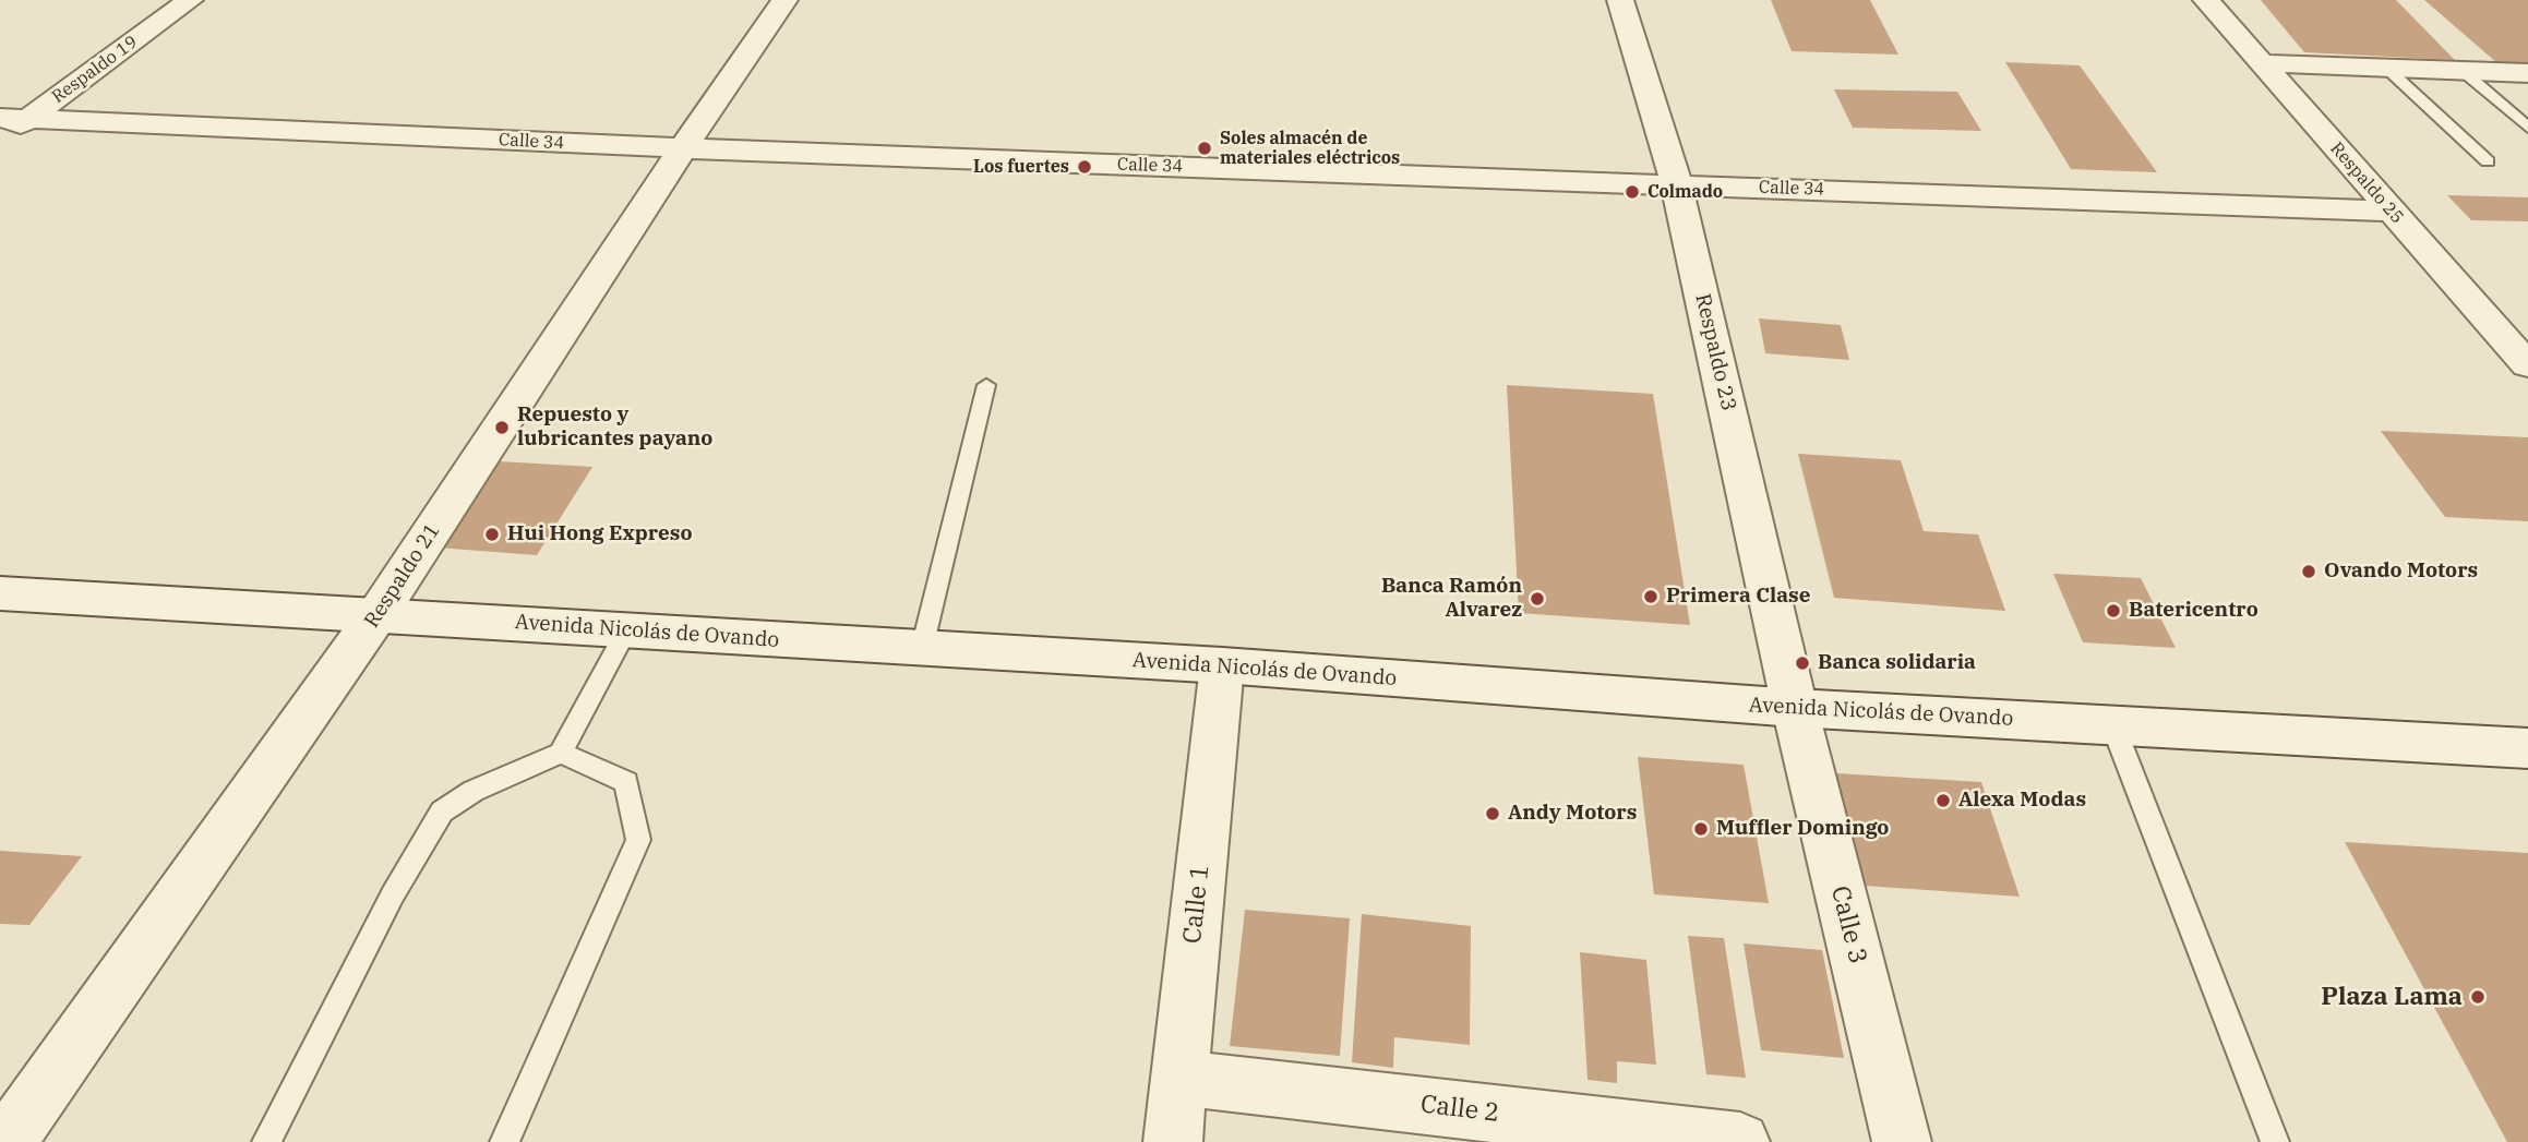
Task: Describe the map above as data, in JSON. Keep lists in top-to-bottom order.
{
  "streets": {
    "street": [
      "Respaldo 19",
      "Calle 34",
      "Respaldo 25",
      "Respaldo 23",
      "Respaldo 21",
      "Avenida Nicolás de Ovando",
      "Calle 1",
      "Calle 3",
      "Calle 2"
    ]
  },
  "crossings": [
    ["Respaldo 19", "Calle 34"],
    ["Calle 34", "Respaldo 25"],
    ["Calle 34", "Respaldo 23"],
    ["Calle 34", "Respaldo 21"],
    ["Respaldo 23", "Avenida Nicolás de Ovando"],
    ["Respaldo 23", "Calle 3"],
    ["Respaldo 21", "Avenida Nicolás de Ovando"],
    ["Avenida Nicolás de Ovando", "Calle 1"],
    ["Avenida Nicolás de Ovando", "Calle 3"],
    ["Calle 1", "Calle 2"]
  ],
  "places": [
    "Soles almacén de materiales eléctricos",
    "Los fuertes",
    "Colmado",
    "Repuesto y lubricantes payano",
    "Hui Hong Expreso",
    "Ovando Motors",
    "Primera Clase",
    "Banca Ramón Alvarez",
    "Batericentro",
    "Banca solidaria",
    "Alexa Modas",
    "Andy Motors",
    "Muffler Domingo",
    "Plaza Lama"
  ]
}
